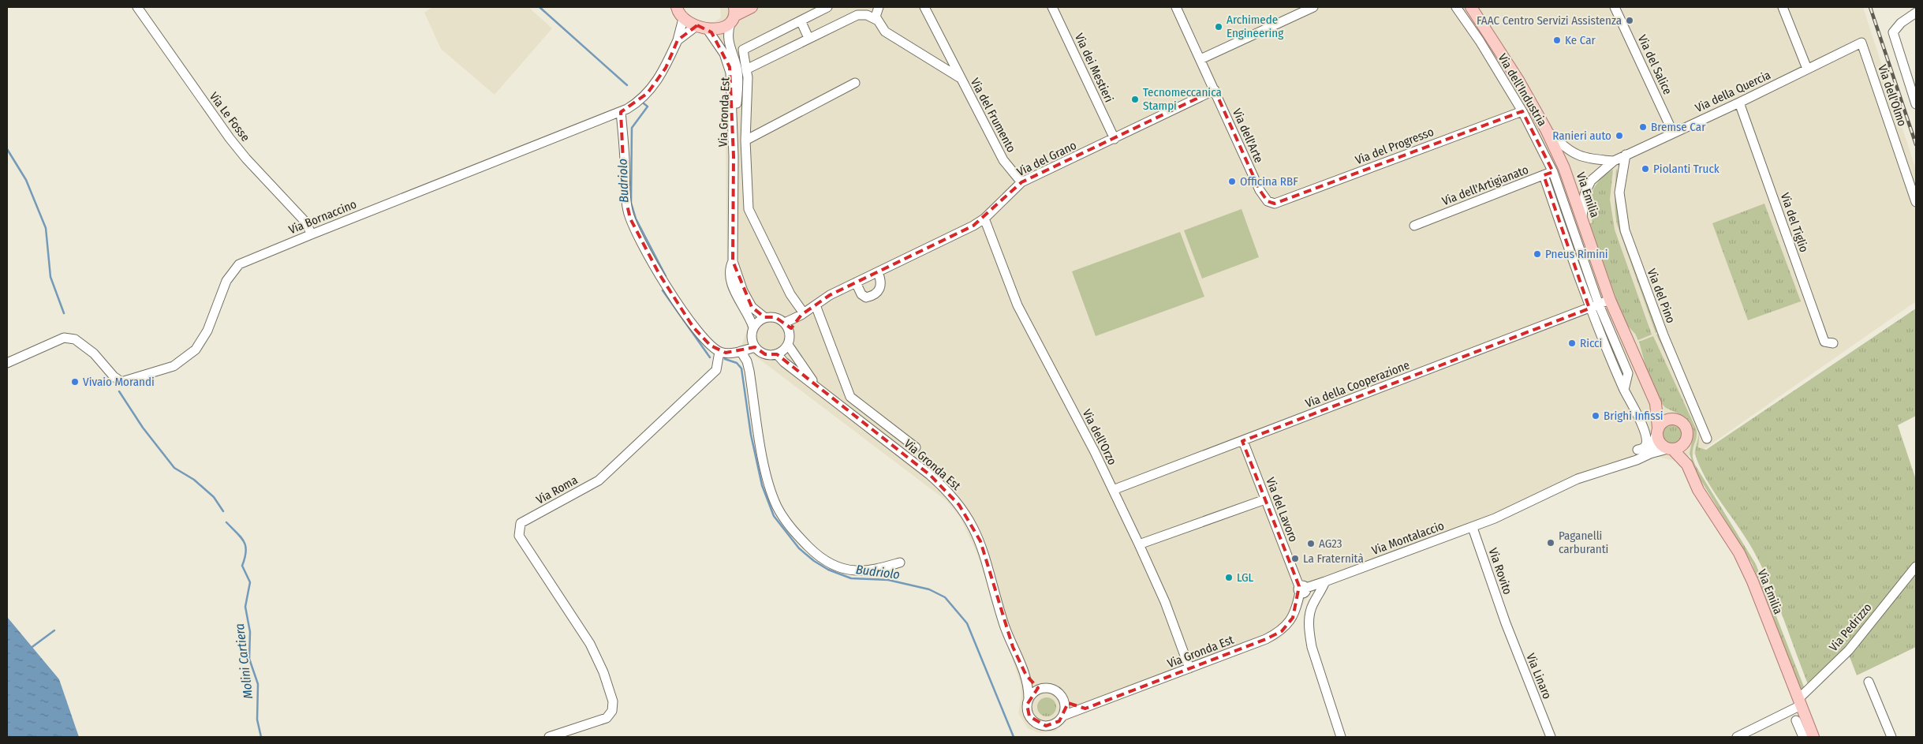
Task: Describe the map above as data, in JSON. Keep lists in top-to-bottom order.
{
  "streets": {
    "main road": ["Via Emilia"],
    "street": [
      "Via del Salice",
      "Via dei Mestieri",
      "Via dell'Industria",
      "Via della Quercia",
      "Via dell'Olmo",
      "Via Gronda Est",
      "Via del Frumento",
      "Via Le Fosse",
      "Via dell'Arte",
      "Via del Progresso",
      "Via del Grano",
      "Via dell'Artigianato",
      "Via Bornaccino",
      "Via del Tiglio",
      "Via del Pino",
      "Via della Cooperazione",
      "Via dell'Orzo",
      "Via Roma",
      "Via del Lavoro",
      "Via Montalaccio",
      "Via Rovito",
      "Via Pedrizzo",
      "Via Linaro"
    ]
  },
  "crossings": [
    ["Via del Salice", "Via della Quercia"],
    ["Via dei Mestieri", "Via del Grano"],
    ["Via dell'Industria", "Via del Progresso"],
    ["Via dell'Industria", "Via dell'Artigianato"],
    ["Via dell'Industria", "Via della Cooperazione"],
    ["Via della Quercia", "Via dell'Olmo"],
    ["Via della Quercia", "Via Emilia"],
    ["Via della Quercia", "Via del Tiglio"],
    ["Via della Quercia", "Via del Pino"],
    ["Via Gronda Est", "Via del Grano"],
    ["Via Gronda Est", "Via Bornaccino"],
    ["Via Gronda Est", "Via dell'Orzo"],
    ["Via Gronda Est", "Via del Lavoro"],
    ["Via del Frumento", "Via del Grano"],
    ["Via Le Fosse", "Via Bornaccino"],
    ["Via dell'Arte", "Via del Progresso"],
    ["Via dell'Arte", "Via del Grano"],
    ["Via del Grano", "Via dell'Orzo"],
    ["Via dell'Artigianato", "Via Emilia"],
    ["Via Emilia", "Via della Cooperazione"],
    ["Via Emilia", "Via Montalaccio"],
    ["Via Emilia", "Via Pedrizzo"],
    ["Via della Cooperazione", "Via dell'Orzo"],
    ["Via della Cooperazione", "Via del Lavoro"],
    ["Via Montalaccio", "Via Rovito"],
    ["Via Rovito", "Via Linaro"]
  ],
  "water": ["Budriolo", "Molini Cartiera"],
  "places": [
    "FAAC Centro Servizi Assistenza",
    "Archimede Engineering",
    "Ke Car",
    "Tecnomeccanica Stampi",
    "Bremse Car",
    "Ranieri auto",
    "Piolanti Truck",
    "Officina RBF",
    "Pneus Rimini",
    "Ricci",
    "Vivaio Morandi",
    "Brighi Infissi",
    "Paganelli carburanti",
    "AG23",
    "La Fraternità",
    "LGL"
  ]
}
